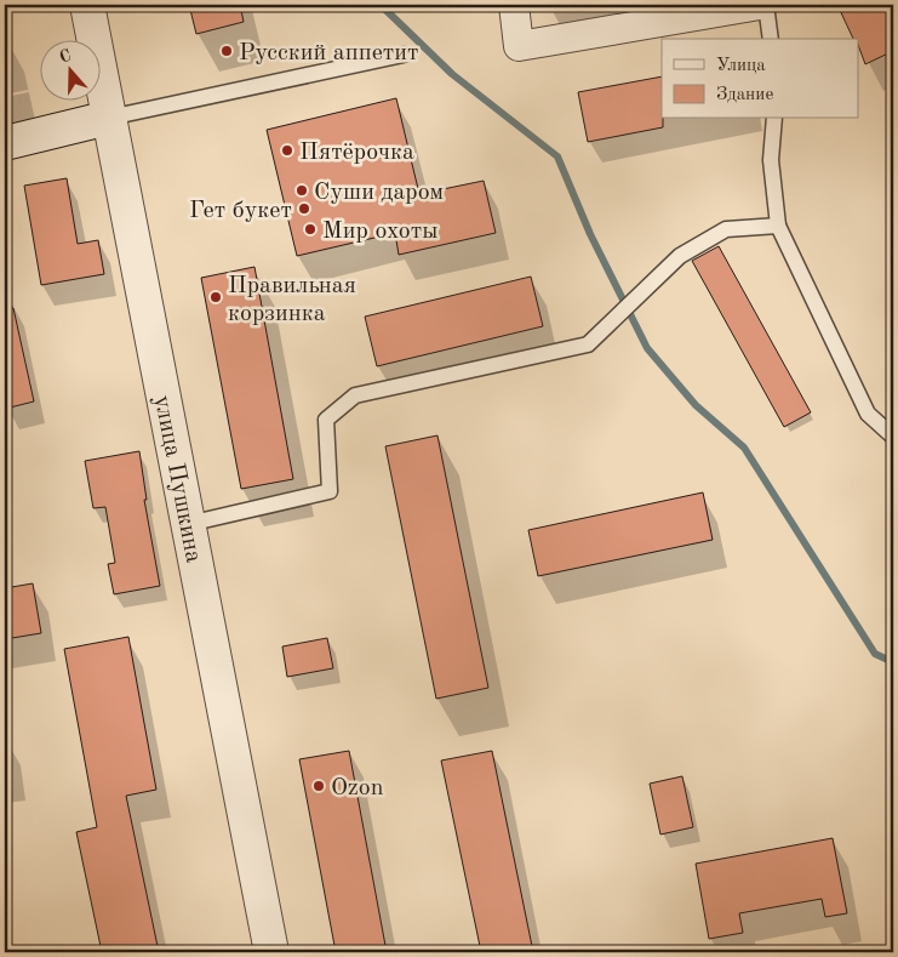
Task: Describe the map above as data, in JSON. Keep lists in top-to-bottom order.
{
  "streets": {
    "street": ["улица Пушкина"]
  },
  "places": [
    "Русский аппетит",
    "Пятёрочка",
    "Суши даром",
    "Гет букет",
    "Мир охоты",
    "Правильная корзинка",
    "Ozon"
  ],
  "legend": ["Улица", "Здание"],
  "north": "top"
}
